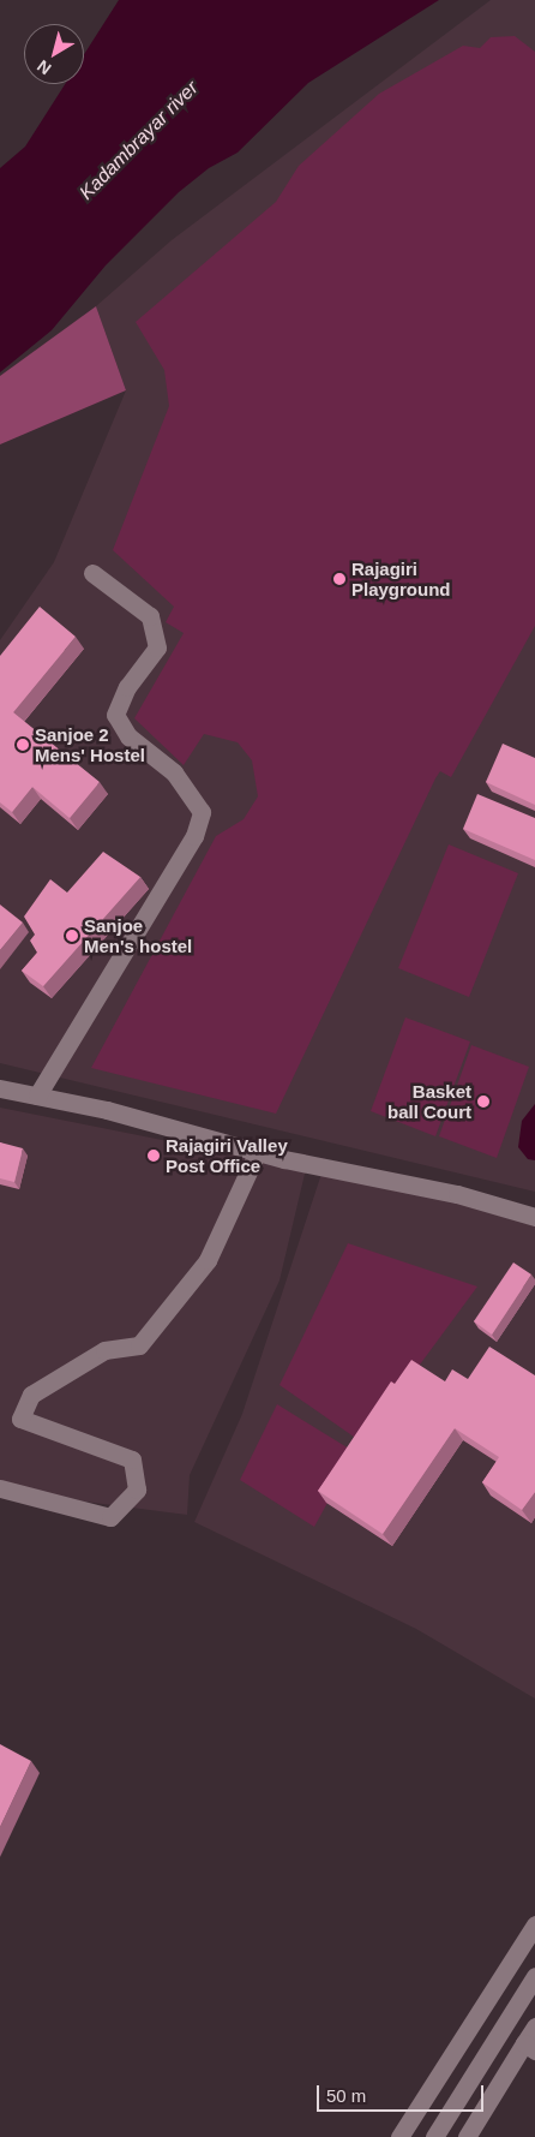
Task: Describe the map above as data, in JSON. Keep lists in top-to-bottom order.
{
  "water": ["Kadambrayar river"],
  "places": [
    "Rajagiri Playground",
    "Sanjoe 2 Mens' Hostel",
    "Sanjoe Men's hostel",
    "Basket ball Court",
    "Rajagiri Valley Post Office"
  ],
  "scale_bar": "50 m",
  "north": "bottom left"
}
